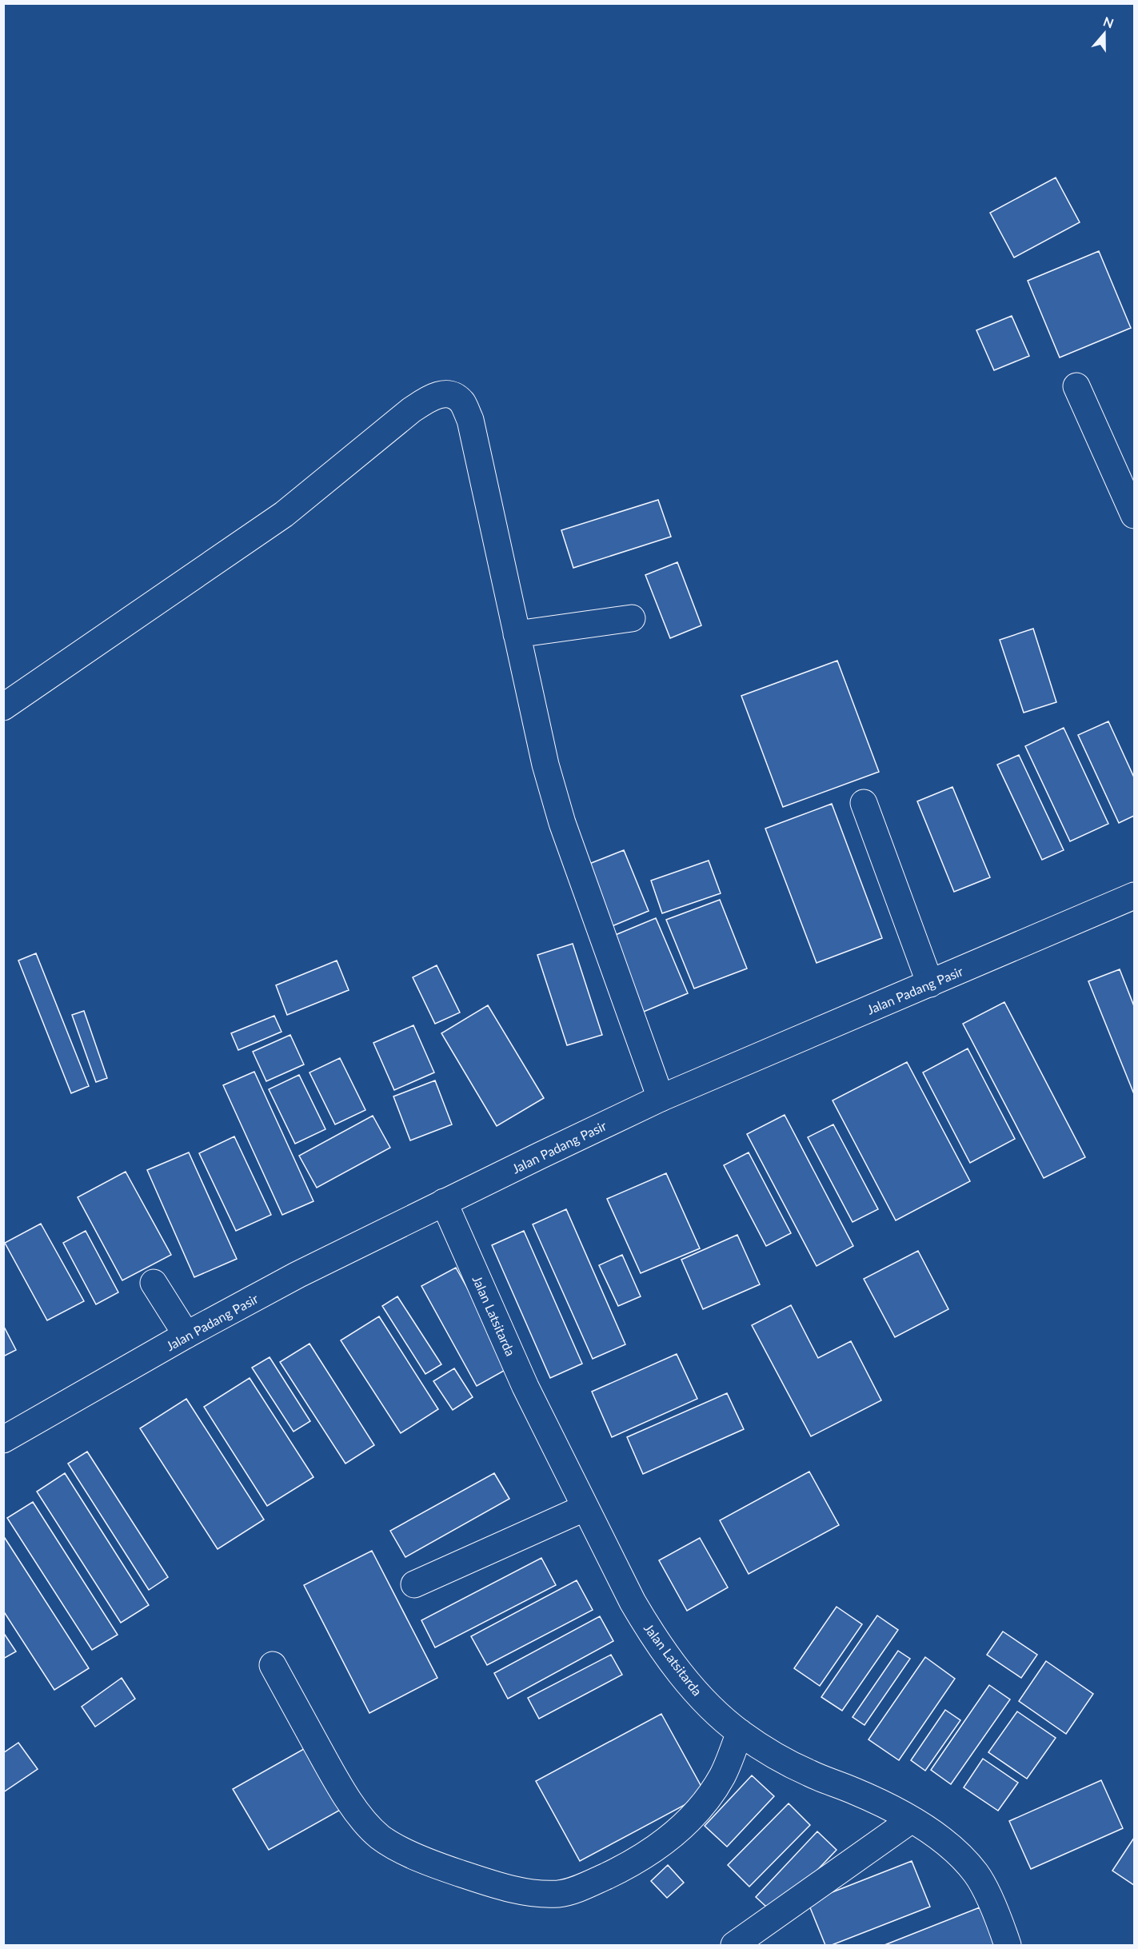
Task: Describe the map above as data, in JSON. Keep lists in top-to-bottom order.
{
  "streets": {
    "main road": ["Jalan Padang Pasir", "Jalan Latsitarda"]
  },
  "crossings": [
    ["Jalan Padang Pasir", "Jalan Latsitarda"]
  ],
  "north": "top"
}
